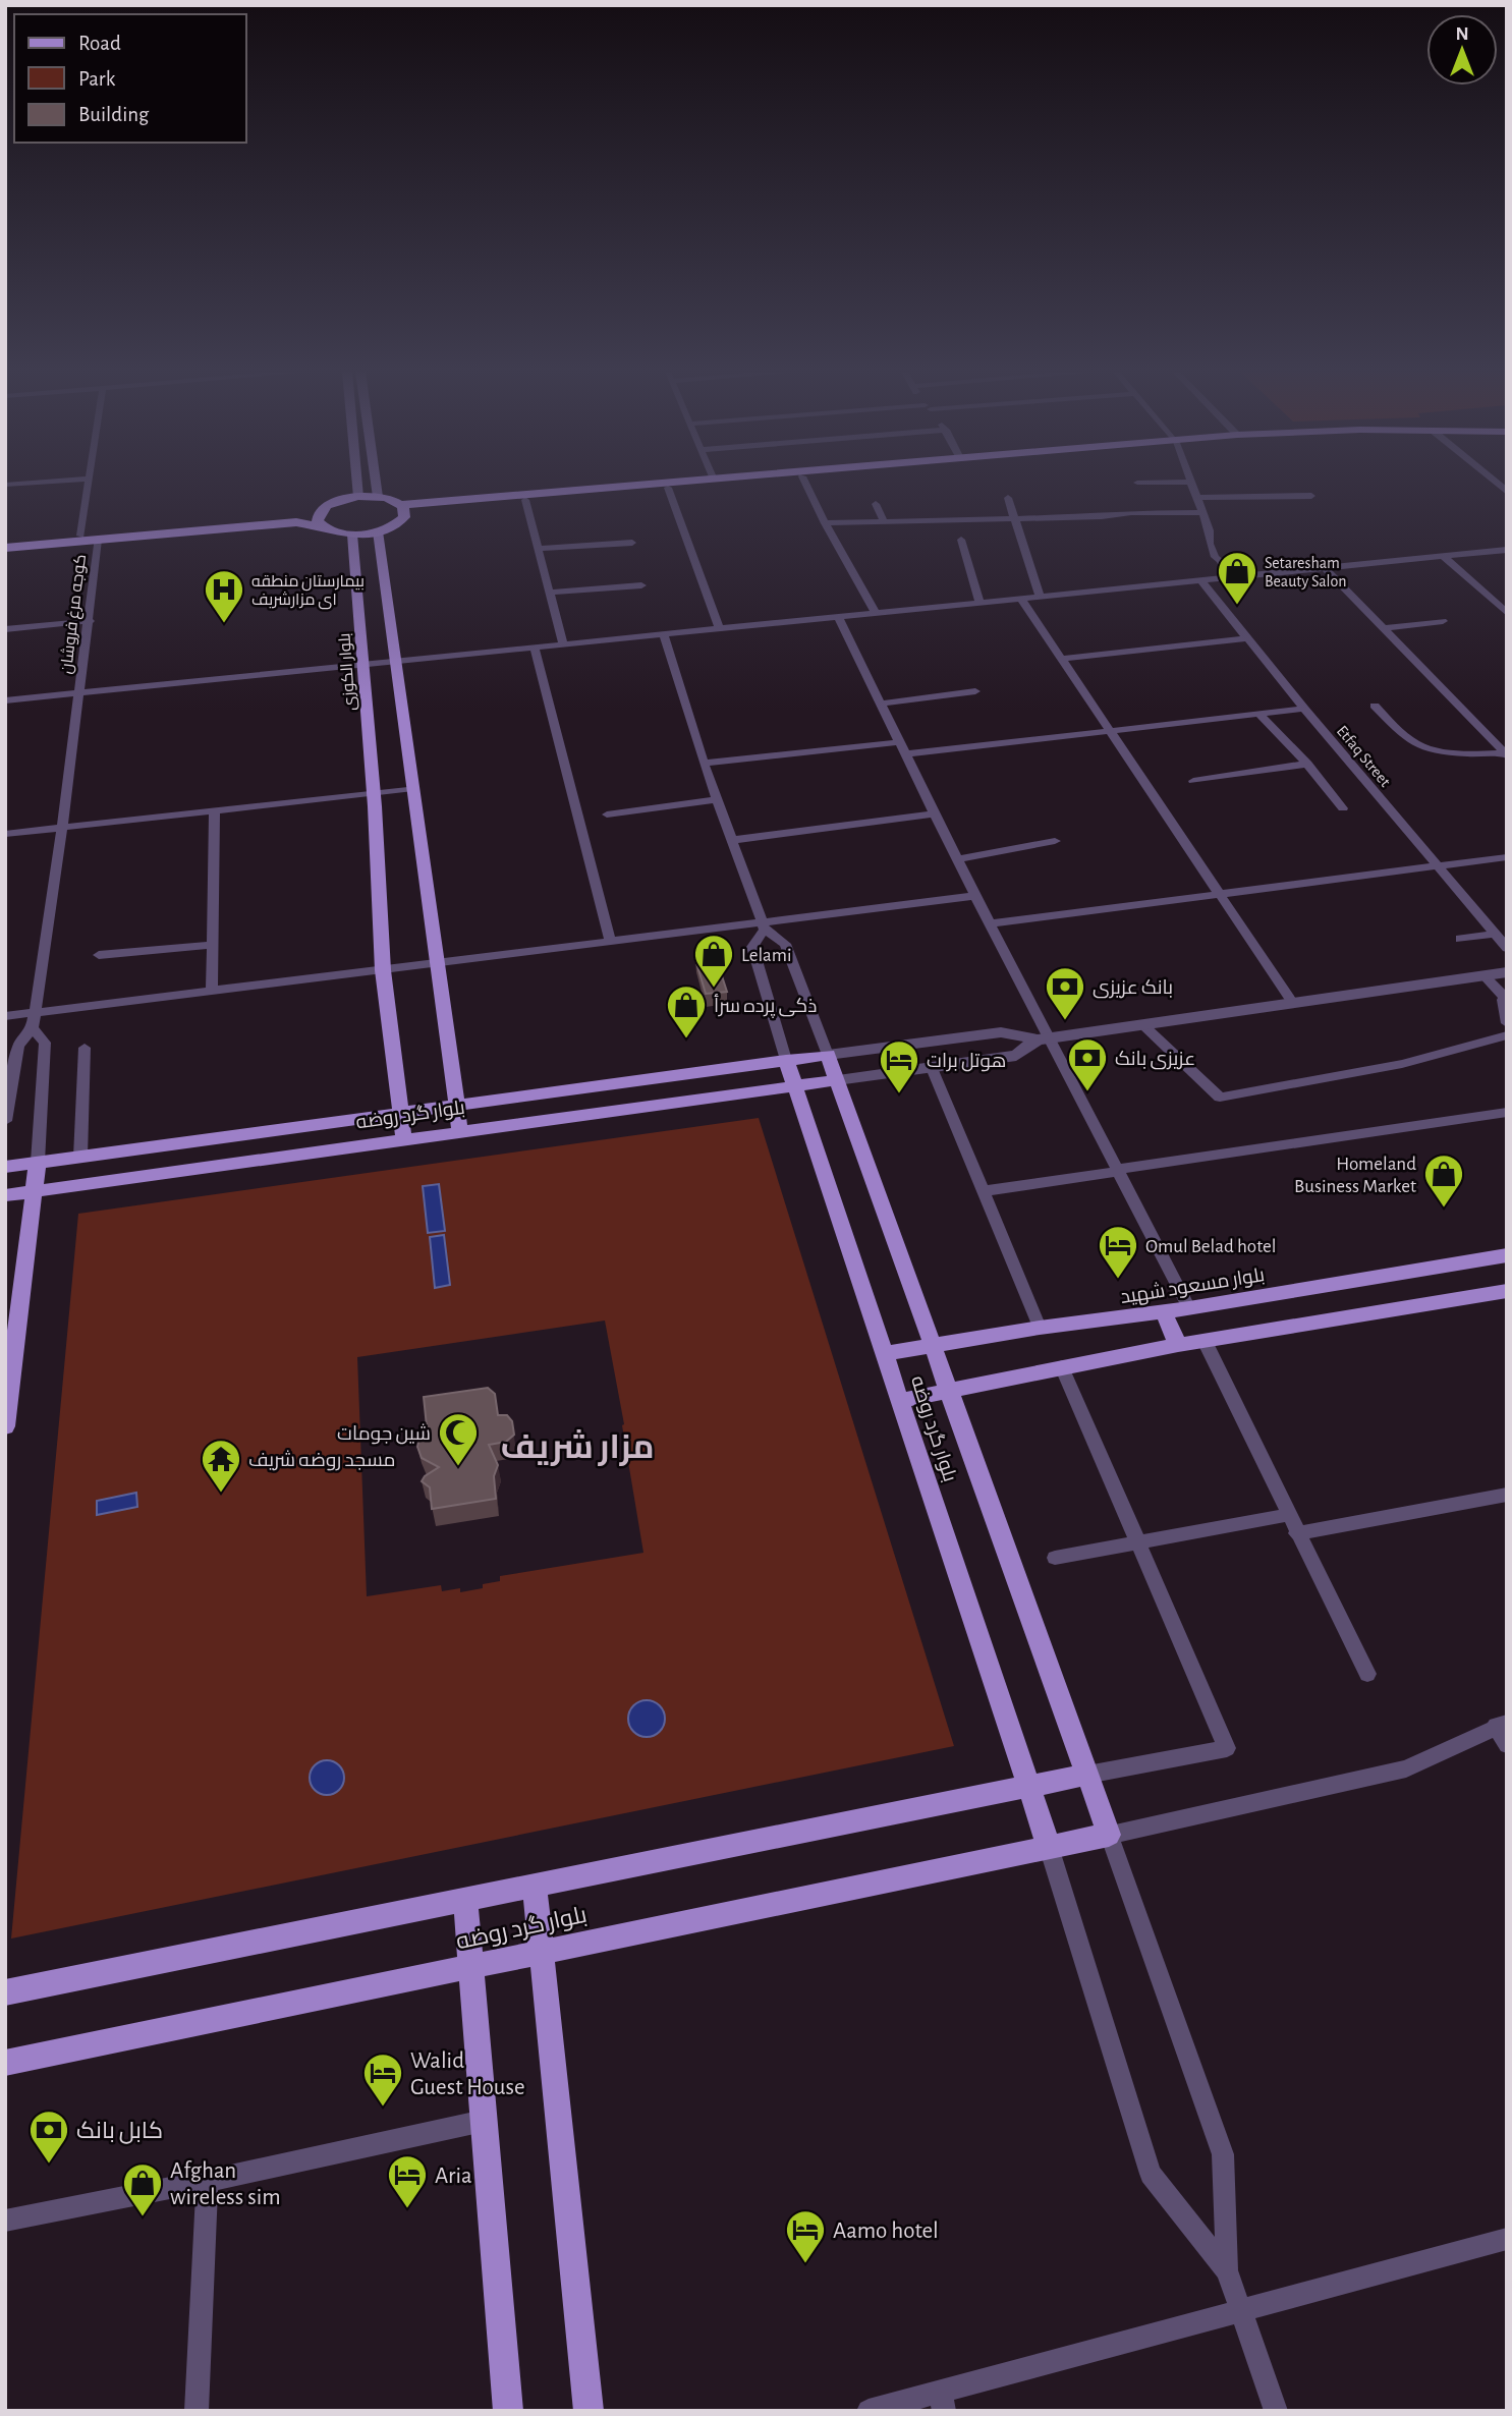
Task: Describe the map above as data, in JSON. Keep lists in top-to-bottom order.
{
  "streets": {
    "main road": ["بلوار الکوزی", "بلوار گرد روضه", "بلوار مسعود شهید"],
    "street": ["كوجه مرغ فروشان", "Etfaq Street"]
  },
  "crossings": [
    ["بلوار الکوزی", "بلوار گرد روضه"],
    ["بلوار گرد روضه", "بلوار مسعود شهید"]
  ],
  "districts": ["مزار شريف"],
  "places": {
    "shop": [
      "Setaresham Beauty Salon",
      "Lelami",
      "ذکی پرده سرأ",
      "Homeland Business Market",
      "Afghan wireless sim"
    ],
    "hospital": ["بیمارستان منطقه ای مزارشریف"],
    "bank": ["بانک عزیزی", "عزیزی بانک", "کابل بانک"],
    "hotel": [
      "هوتل برات",
      "Omul Belad hotel",
      "Walid Guest House",
      "Aria",
      "Aamo hotel"
    ],
    "mosque": ["شین جومات"],
    "temple": ["مسجد روضه شریف"]
  },
  "legend": ["Road", "Park", "Building"],
  "north": "top"
}
